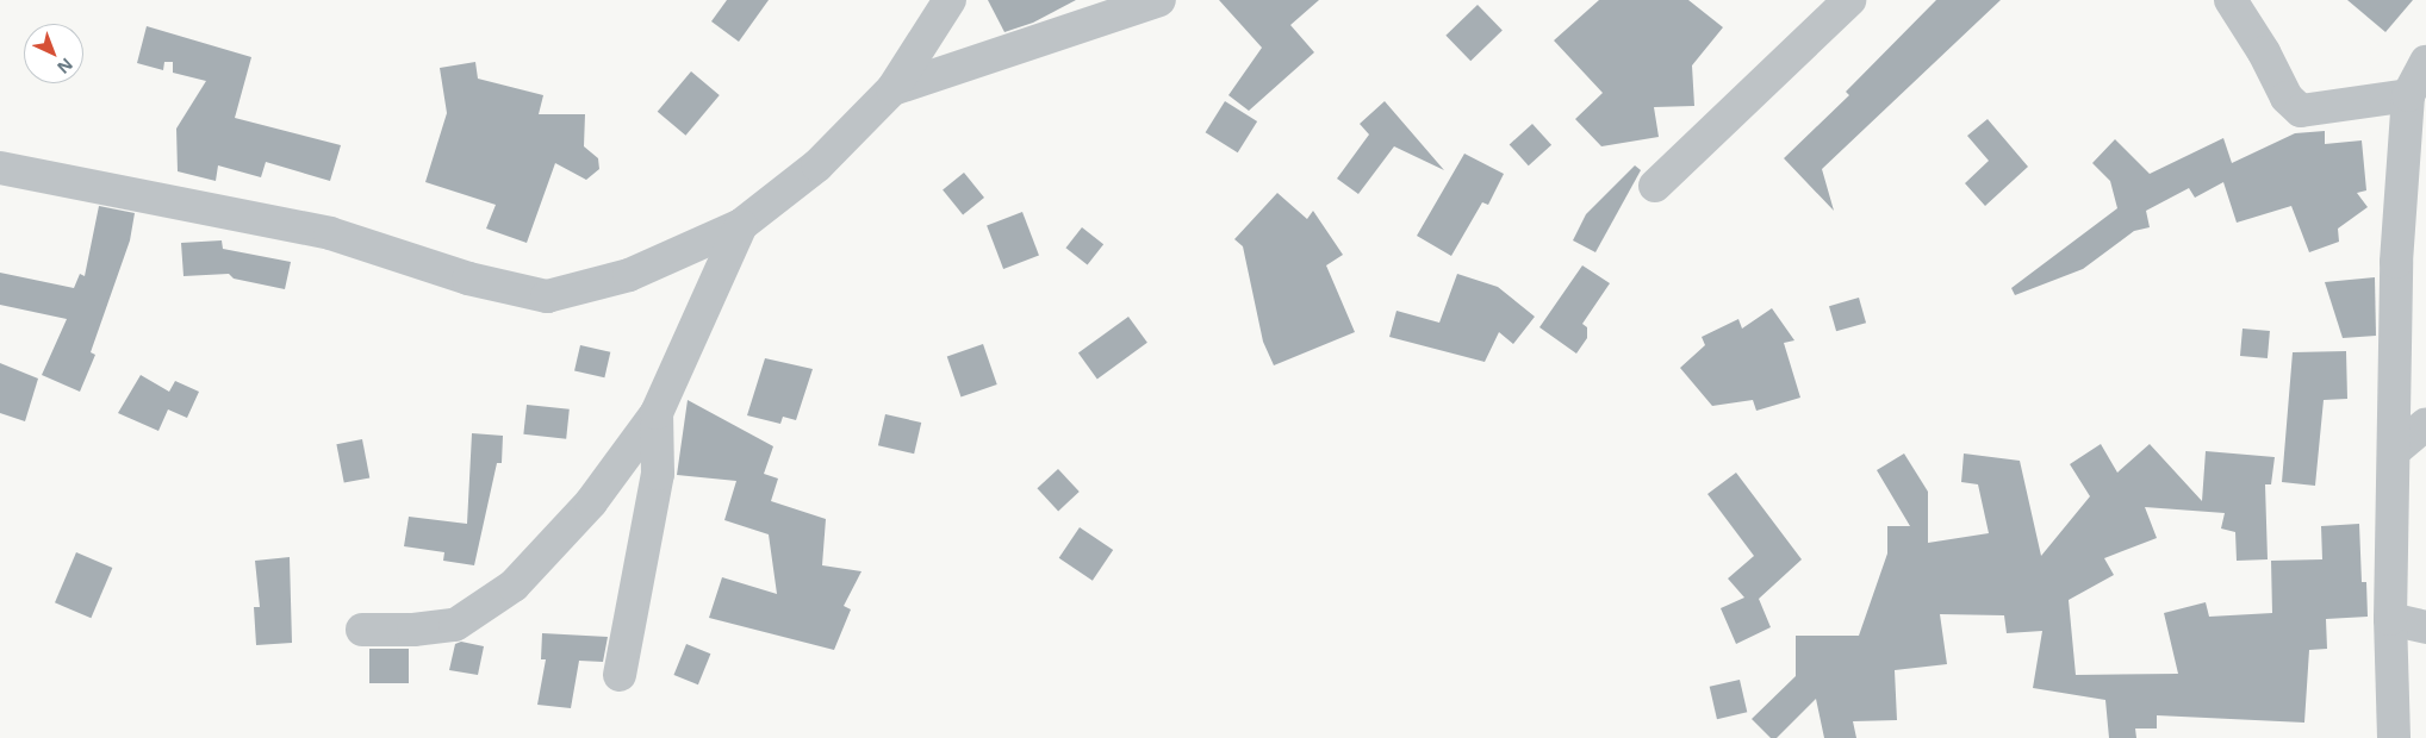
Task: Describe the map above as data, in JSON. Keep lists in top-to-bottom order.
{
  "north": "bottom right"
}
